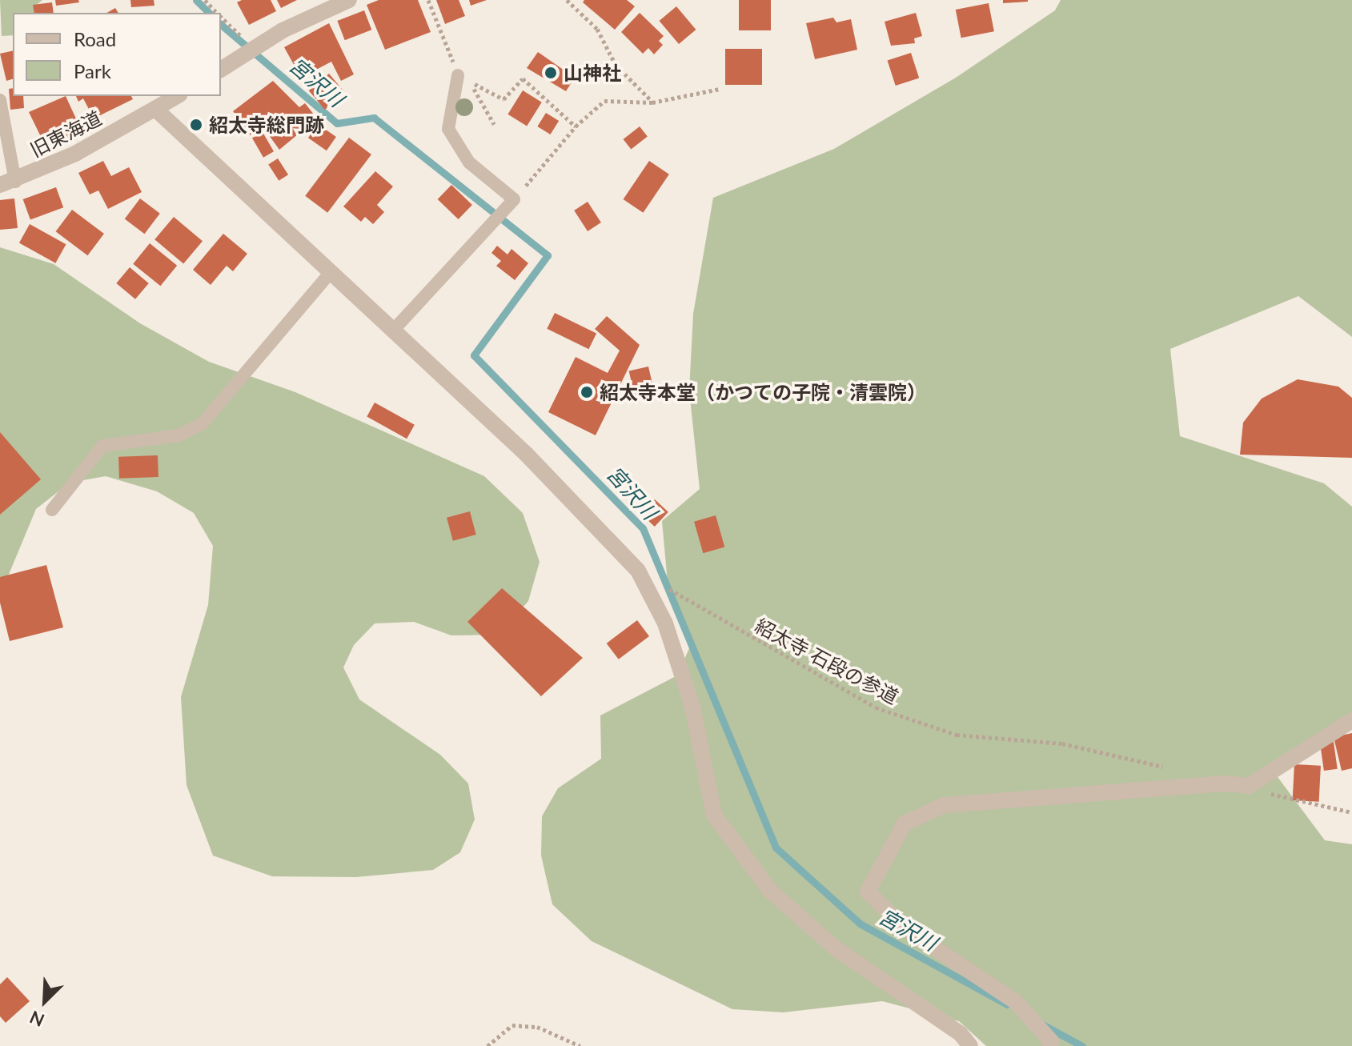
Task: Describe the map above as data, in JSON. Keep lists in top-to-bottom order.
{
  "streets": {
    "street": ["旧東海道"],
    "path": ["紹太寺 石段の参道"]
  },
  "water": ["宮沢川"],
  "places": ["山神社", "紹太寺総門跡", "紹太寺本堂（かつての子院・清雲院）"],
  "legend": ["Road", "Park"],
  "north": "bottom left"
}
